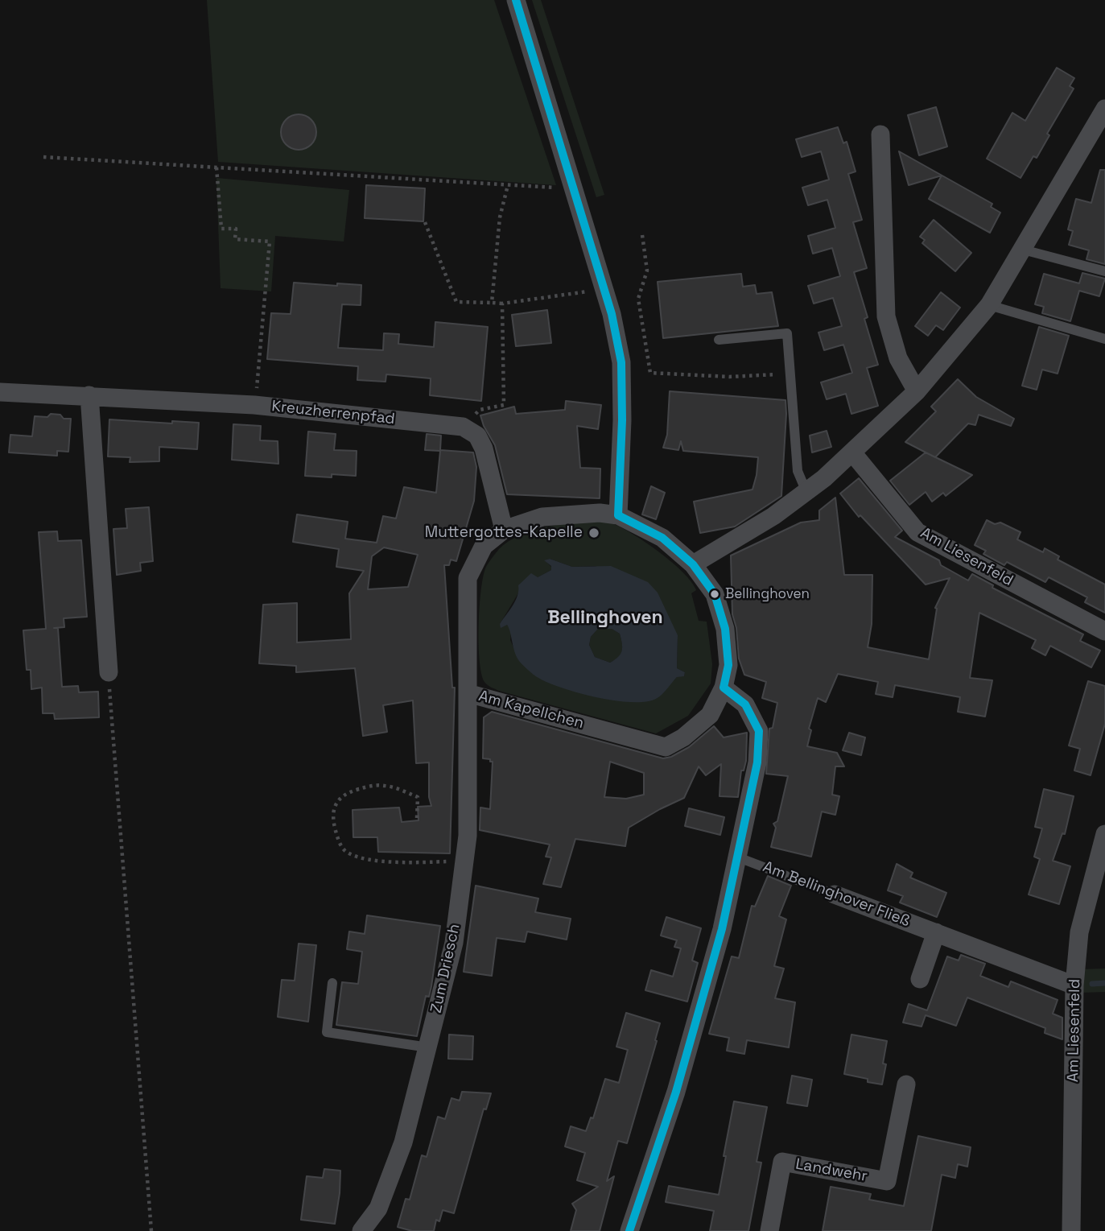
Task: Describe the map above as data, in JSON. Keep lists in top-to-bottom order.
{
  "streets": {
    "street": [
      "Kreuzherrenpfad",
      "Am Liesenfeld",
      "Am Kapellchen",
      "Am Bellinghover Fließ",
      "Zum Driesch",
      "Landwehr"
    ]
  },
  "crossings": [
    ["Am Liesenfeld", "Am Bellinghover Fließ"],
    ["Am Kapellchen", "Zum Driesch"]
  ],
  "districts": ["Bellinghoven"],
  "places": ["Muttergottes-Kapelle", "Bellinghoven"]
}
